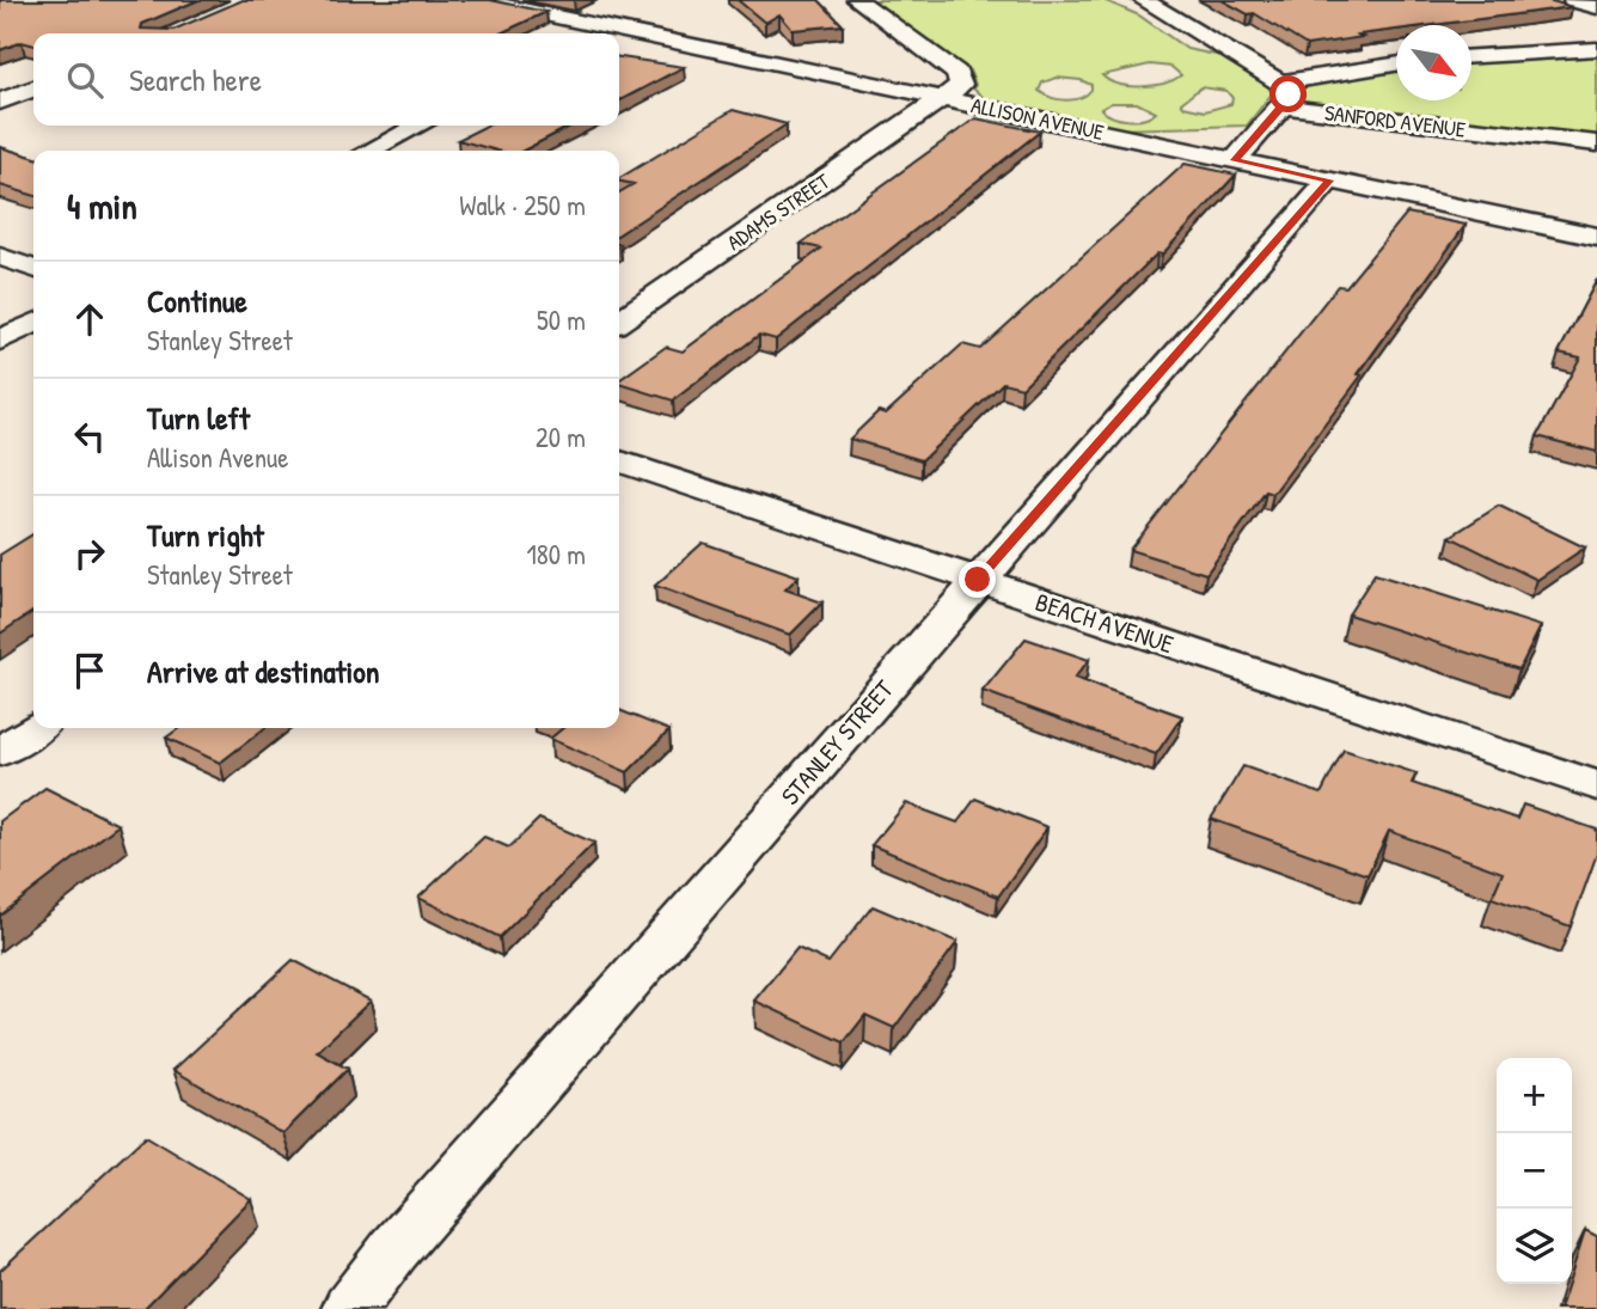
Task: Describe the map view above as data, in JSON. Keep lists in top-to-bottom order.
{
  "streets": {
    "street": [
      "ALLISON AVENUE",
      "SANFORD AVENUE",
      "ADAMS STREET",
      "BEACH AVENUE",
      "STANLEY STREET"
    ]
  },
  "crossings": [
    ["ALLISON AVENUE", "ADAMS STREET"],
    ["ALLISON AVENUE", "STANLEY STREET"],
    ["BEACH AVENUE", "STANLEY STREET"]
  ],
  "north": "bottom right",
  "page": {
    "search": "Search here",
    "heading": ["4 min", "Walk · 250 m"],
    "list": [
      ["Continue", "Stanley Street", "50 m"],
      ["Turn left", "Allison Avenue", "20 m"],
      ["Turn right", "Stanley Street", "180 m"],
      "Arrive at destination"
    ],
    "map_buttons": ["+", "−"]
  }
}
